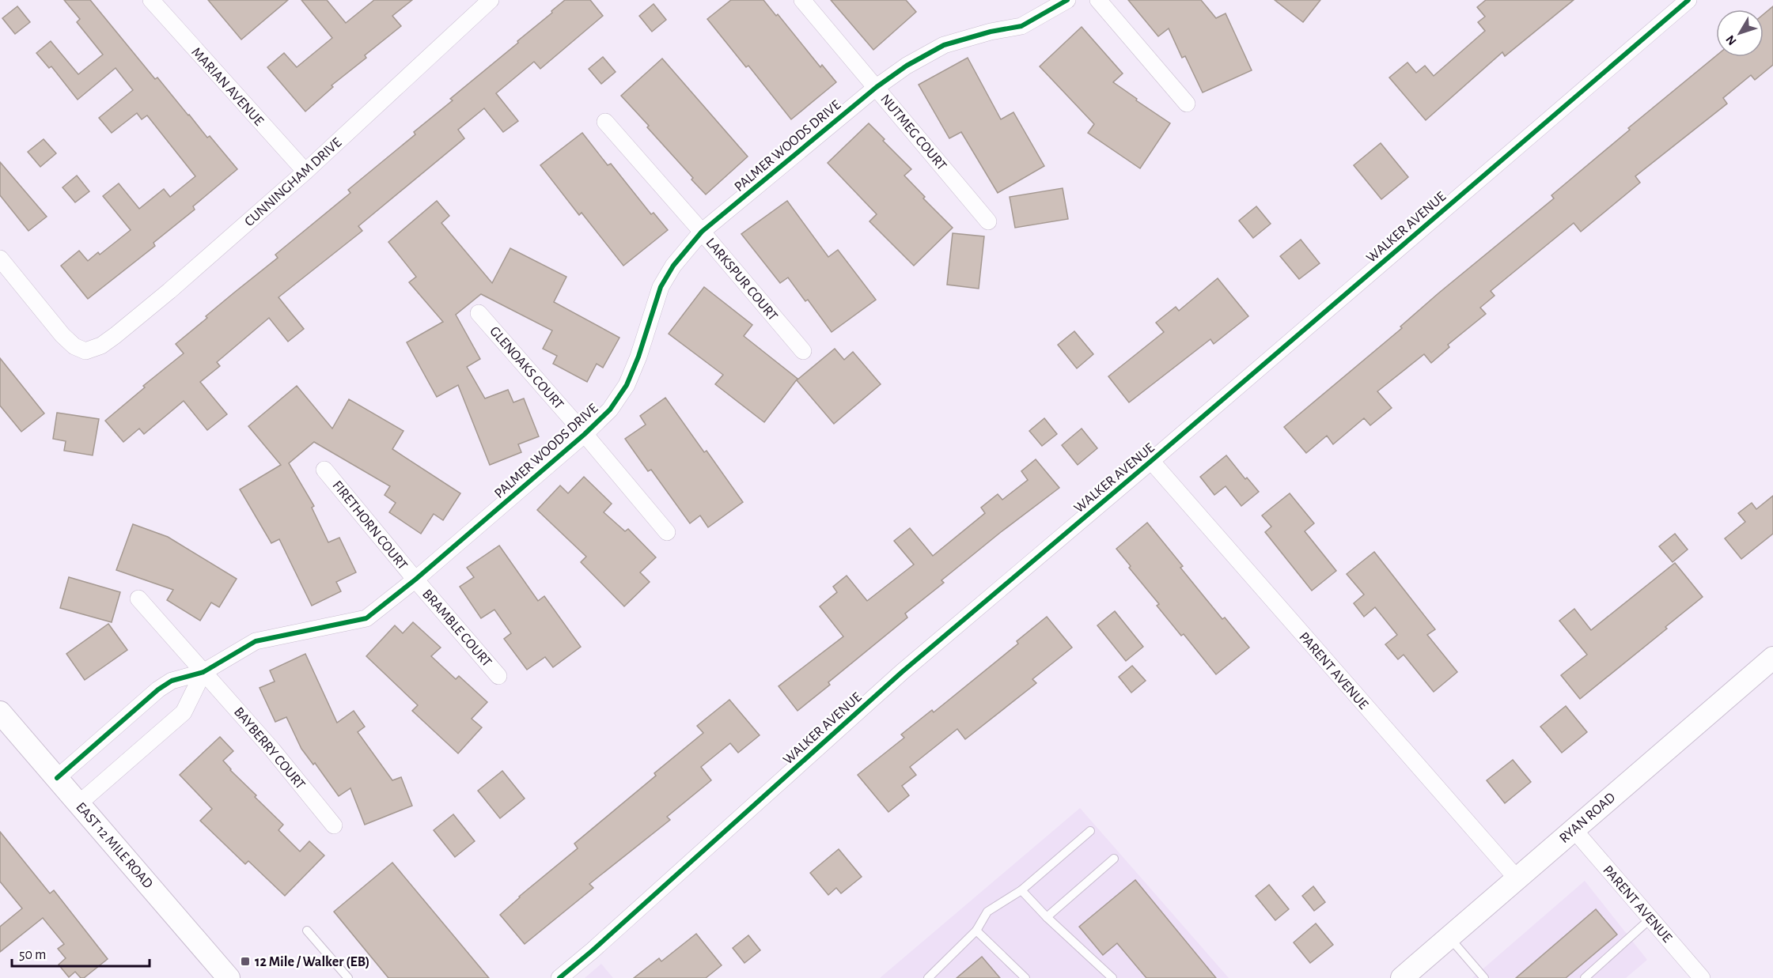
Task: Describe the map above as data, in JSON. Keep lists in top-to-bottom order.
{
  "streets": {
    "main road": ["RYAN ROAD", "EAST 12 MILE ROAD"],
    "street": [
      "MARIAN AVENUE",
      "NUTMEG COURT",
      "PALMER WOODS DRIVE",
      "CUNNINGHAM DRIVE",
      "WALKER AVENUE",
      "LARKSPUR COURT",
      "GLENOAKS COURT",
      "FIRETHORN COURT",
      "BRAMBLE COURT",
      "PARENT AVENUE",
      "BAYBERRY COURT"
    ]
  },
  "crossings": [
    ["MARIAN AVENUE", "CUNNINGHAM DRIVE"],
    ["NUTMEG COURT", "PALMER WOODS DRIVE"],
    ["PALMER WOODS DRIVE", "LARKSPUR COURT"],
    ["PALMER WOODS DRIVE", "GLENOAKS COURT"],
    ["PALMER WOODS DRIVE", "FIRETHORN COURT"],
    ["PALMER WOODS DRIVE", "BRAMBLE COURT"],
    ["PALMER WOODS DRIVE", "BAYBERRY COURT"],
    ["PALMER WOODS DRIVE", "EAST 12 MILE ROAD"],
    ["WALKER AVENUE", "PARENT AVENUE"],
    ["FIRETHORN COURT", "BRAMBLE COURT"],
    ["PARENT AVENUE", "RYAN ROAD"]
  ],
  "places": {
    "transit": ["12 Mile / Walker (EB)"]
  },
  "scale_bar": "50 m",
  "north": "bottom left"
}
